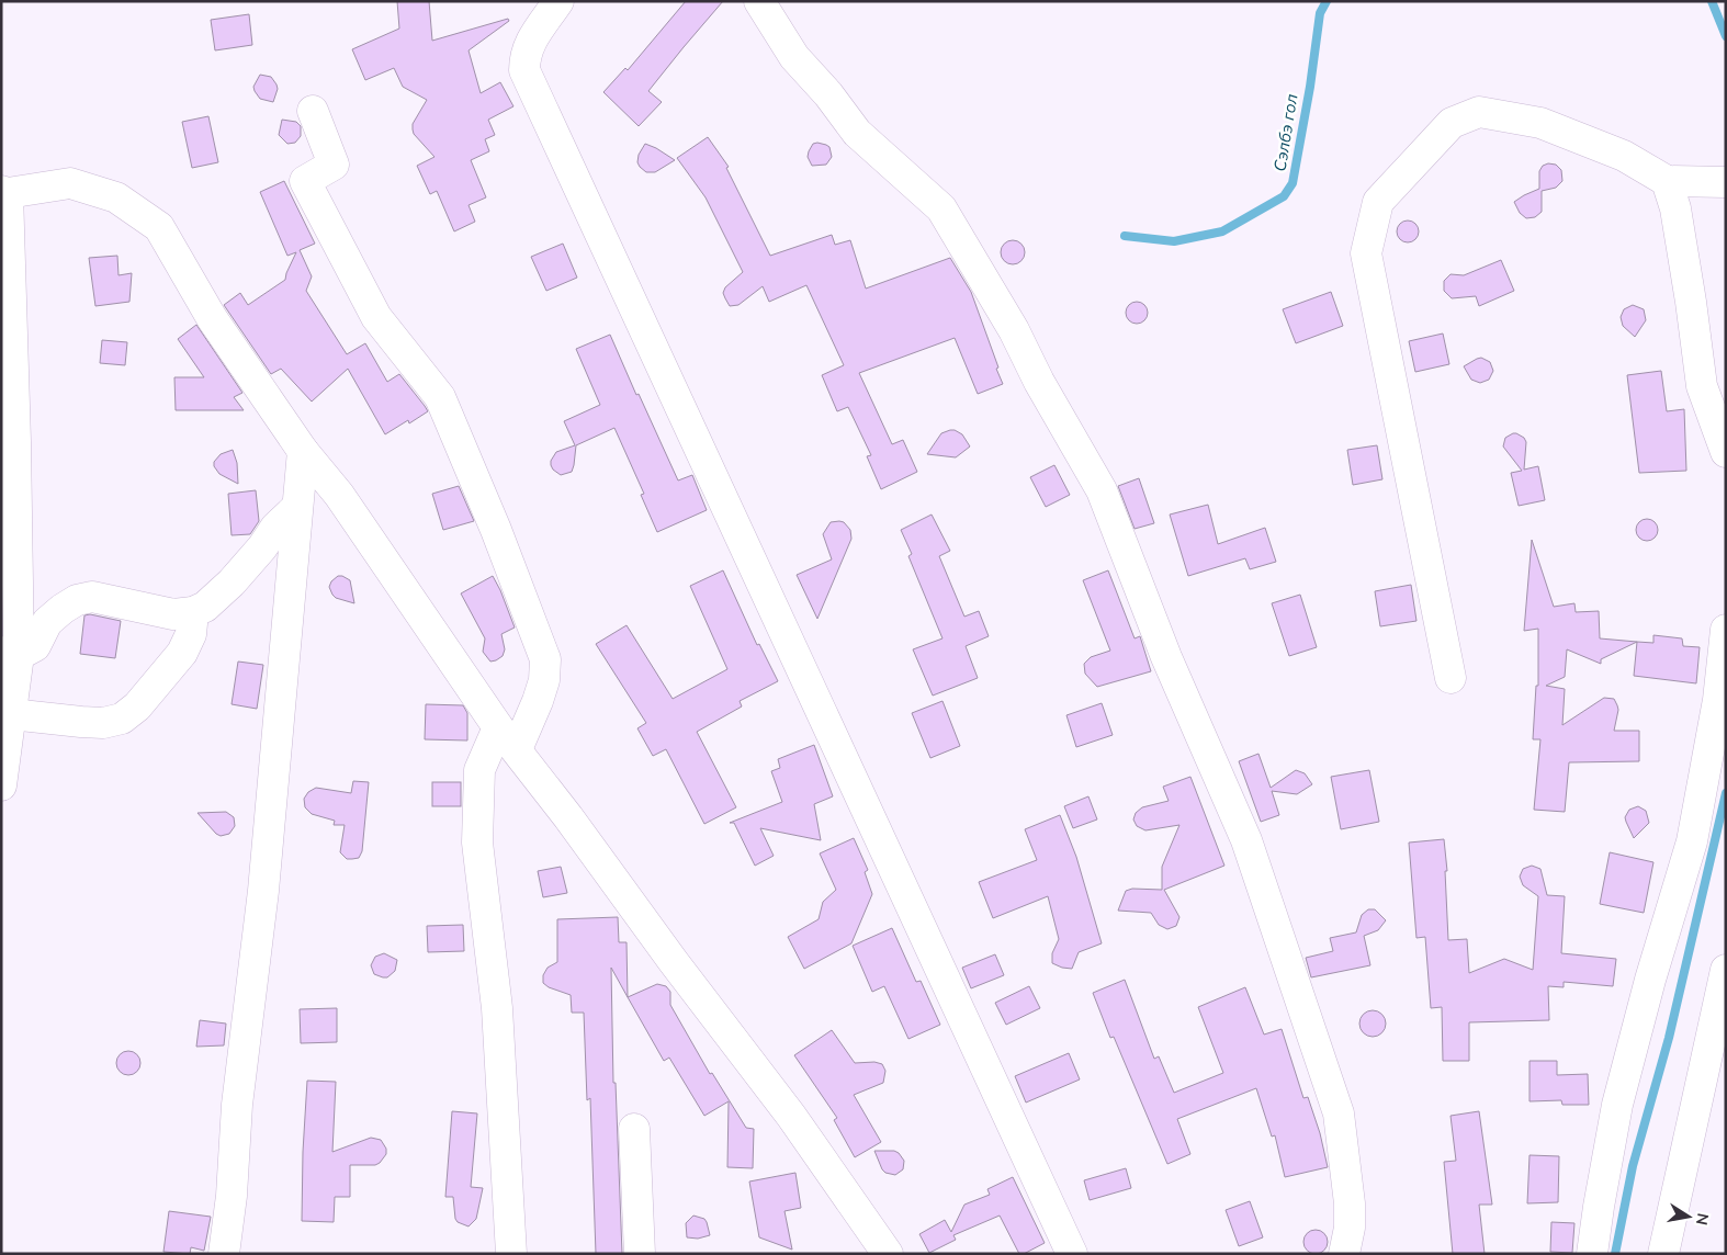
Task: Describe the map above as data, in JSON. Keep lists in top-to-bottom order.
{
  "water": ["Сэлбэ гол"],
  "north": "right"
}
